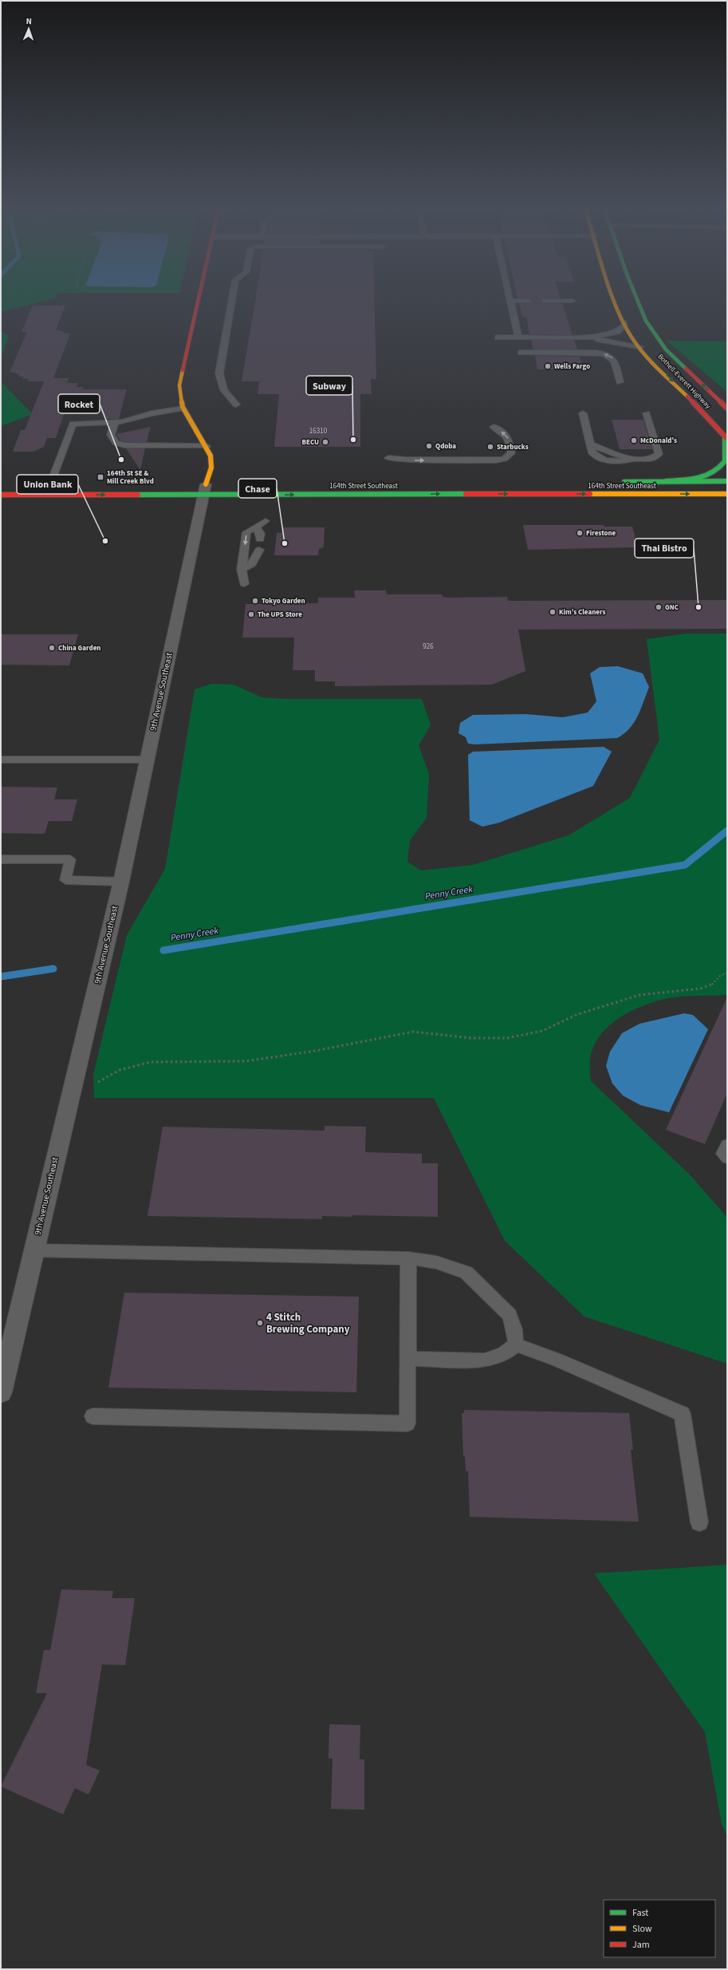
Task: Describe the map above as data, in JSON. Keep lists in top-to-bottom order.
{
  "streets": {
    "main road": ["Bothell-Everett Highway", "164th Street Southeast"],
    "street": ["9th Avenue Southeast"]
  },
  "crossings": [
    ["164th Street Southeast", "9th Avenue Southeast"]
  ],
  "one_way": ["164th Street Southeast"],
  "water": ["Penny Creek"],
  "places": {
    "other": [
      "Wells Fargo",
      "Subway",
      "McDonald's",
      "BECU",
      "Qdoba",
      "Starbucks",
      "Rocket",
      "Firestone",
      "Union Bank",
      "Chase",
      "Tokyo Garden",
      "GNC",
      "Thai Bistro",
      "Kim's Cleaners",
      "The UPS Store",
      "China Garden",
      "4 Stitch Brewing Company"
    ],
    "transit": ["164th St SE & Mill Creek Blvd"]
  },
  "house_numbers": ["16310", "926"],
  "legend": ["Fast", "Slow", "Jam"],
  "north": "top"
}
